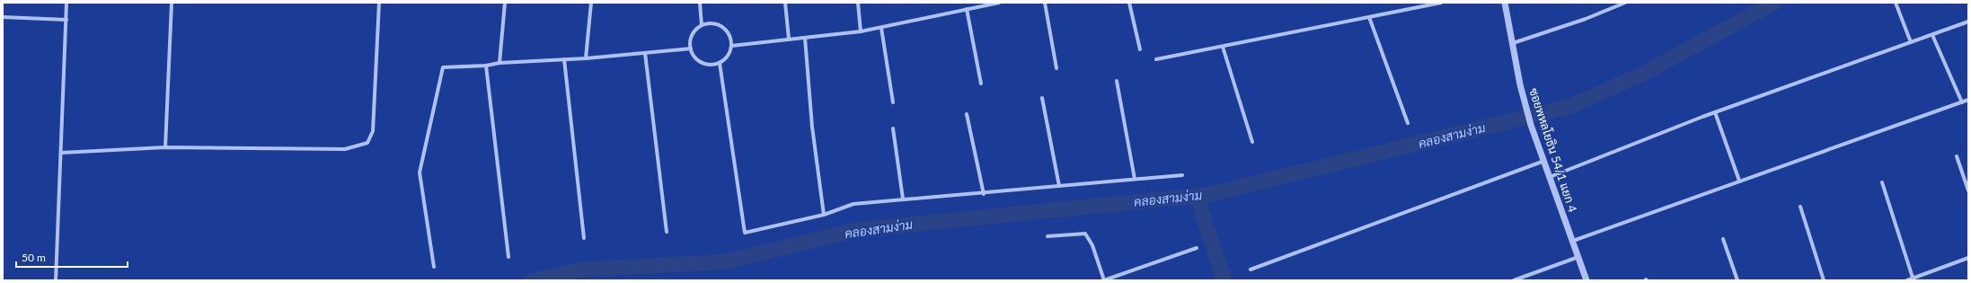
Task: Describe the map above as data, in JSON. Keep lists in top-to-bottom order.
{
  "streets": {
    "street": ["ซอยพหลโยธิน 54/1 แยก 4"]
  },
  "water": ["คลองสามง่าม"],
  "scale_bar": "50 m"
}
